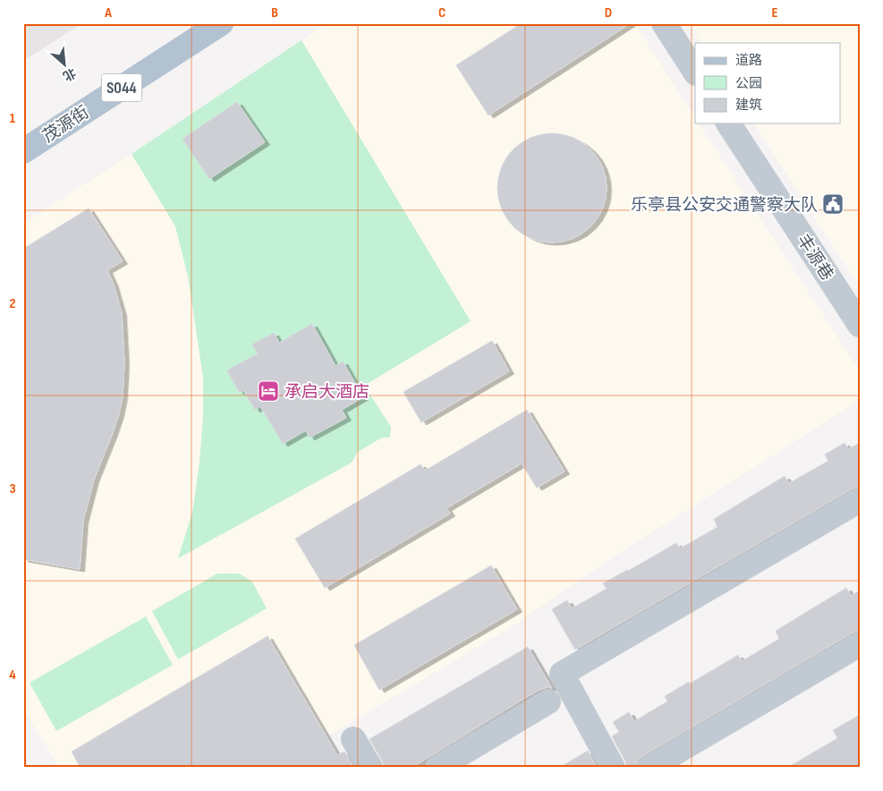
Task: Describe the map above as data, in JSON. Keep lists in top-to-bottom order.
{
  "streets": {
    "main road": ["S044", "茂源街"],
    "street": ["丰源巷"]
  },
  "places": {
    "public building": ["乐亭县公安交通警察大队"],
    "hotel": ["承启大酒店"]
  },
  "legend": ["道路", "公园", "建筑"],
  "north": "bottom right",
  "grid": {
    "columns": [
      "A",
      "B",
      "C",
      "D",
      "E"
    ],
    "rows": [
      "1",
      "2",
      "3",
      "4"
    ]
  }
}
